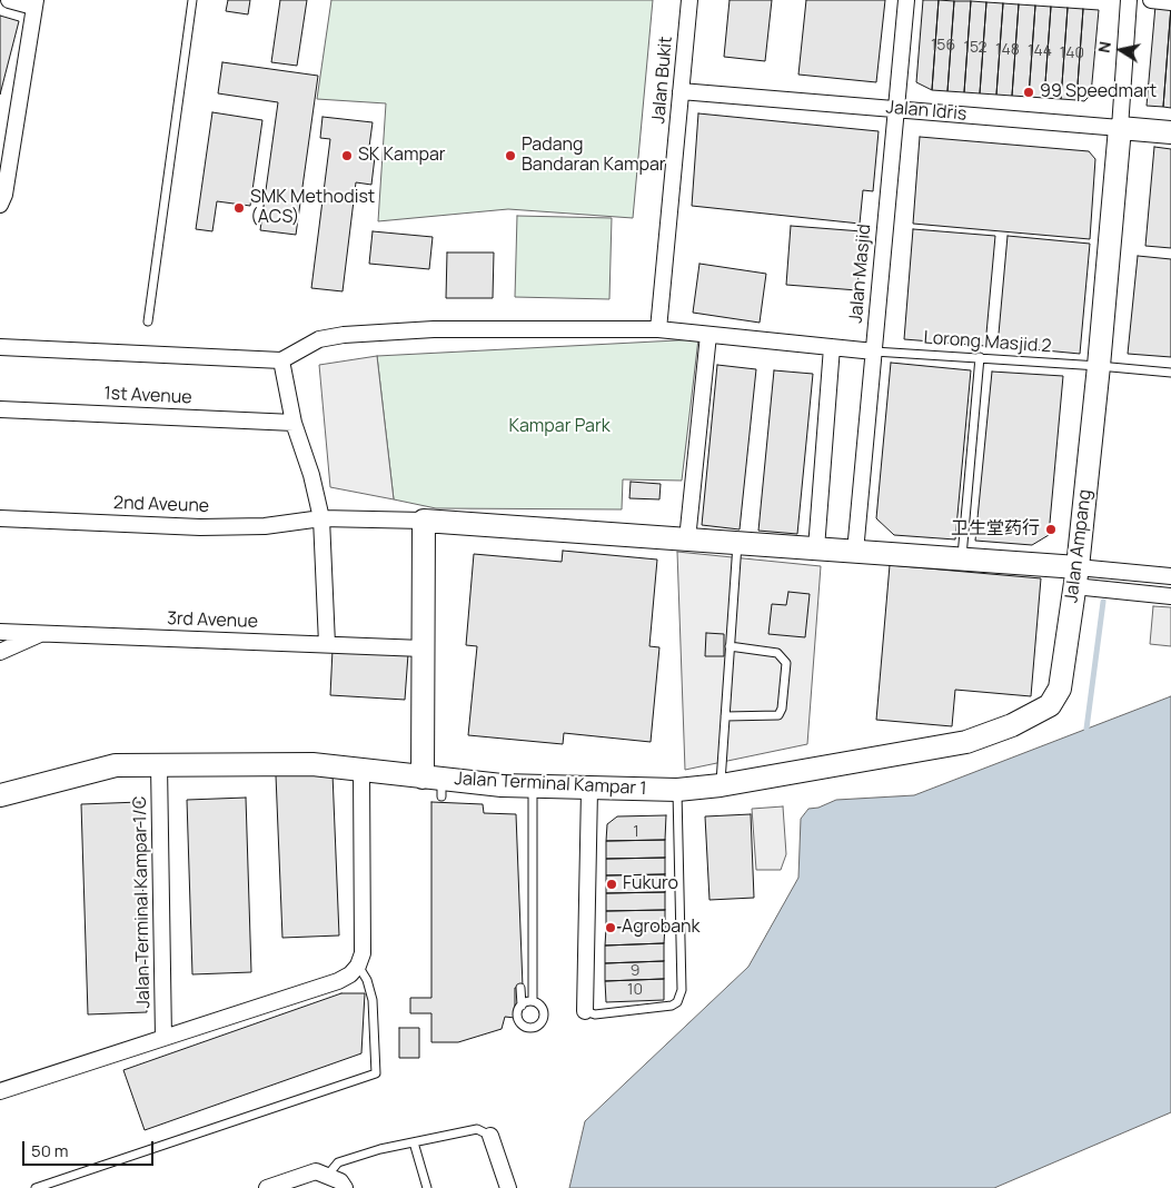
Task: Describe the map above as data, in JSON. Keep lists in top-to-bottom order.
{
  "streets": {
    "street": [
      "Jalan Bukit",
      "Jalan Idris",
      "Jalan Masjid",
      "1st Avenue",
      "2nd Aveune",
      "Jalan Ampang",
      "3rd Avenue",
      "Jalan Terminal Kampar 1",
      "Jalan Terminal Kampar 1/C"
    ],
    "lane": ["Lorong Masjid 2"]
  },
  "crossings": [
    ["Jalan Bukit", "Jalan Idris"],
    ["Jalan Idris", "Jalan Masjid"],
    ["Jalan Idris", "Jalan Ampang"],
    ["Jalan Masjid", "Lorong Masjid 2"],
    ["Lorong Masjid 2", "Jalan Ampang"],
    ["Jalan Ampang", "Jalan Terminal Kampar 1"],
    ["Jalan Terminal Kampar 1", "Jalan Terminal Kampar 1/C"]
  ],
  "parks": ["Kampar Park"],
  "places": [
    "99 Speedmart",
    "SK Kampar",
    "Padang Bandaran Kampar",
    "SMK Methodist (ACS)",
    "卫生堂药行",
    "Fukuro",
    "Agrobank"
  ],
  "house_numbers": [
    "156",
    "152",
    "148",
    "144",
    "140",
    "1",
    "9",
    "10"
  ],
  "scale_bar": "50 m",
  "north": "left"
}
